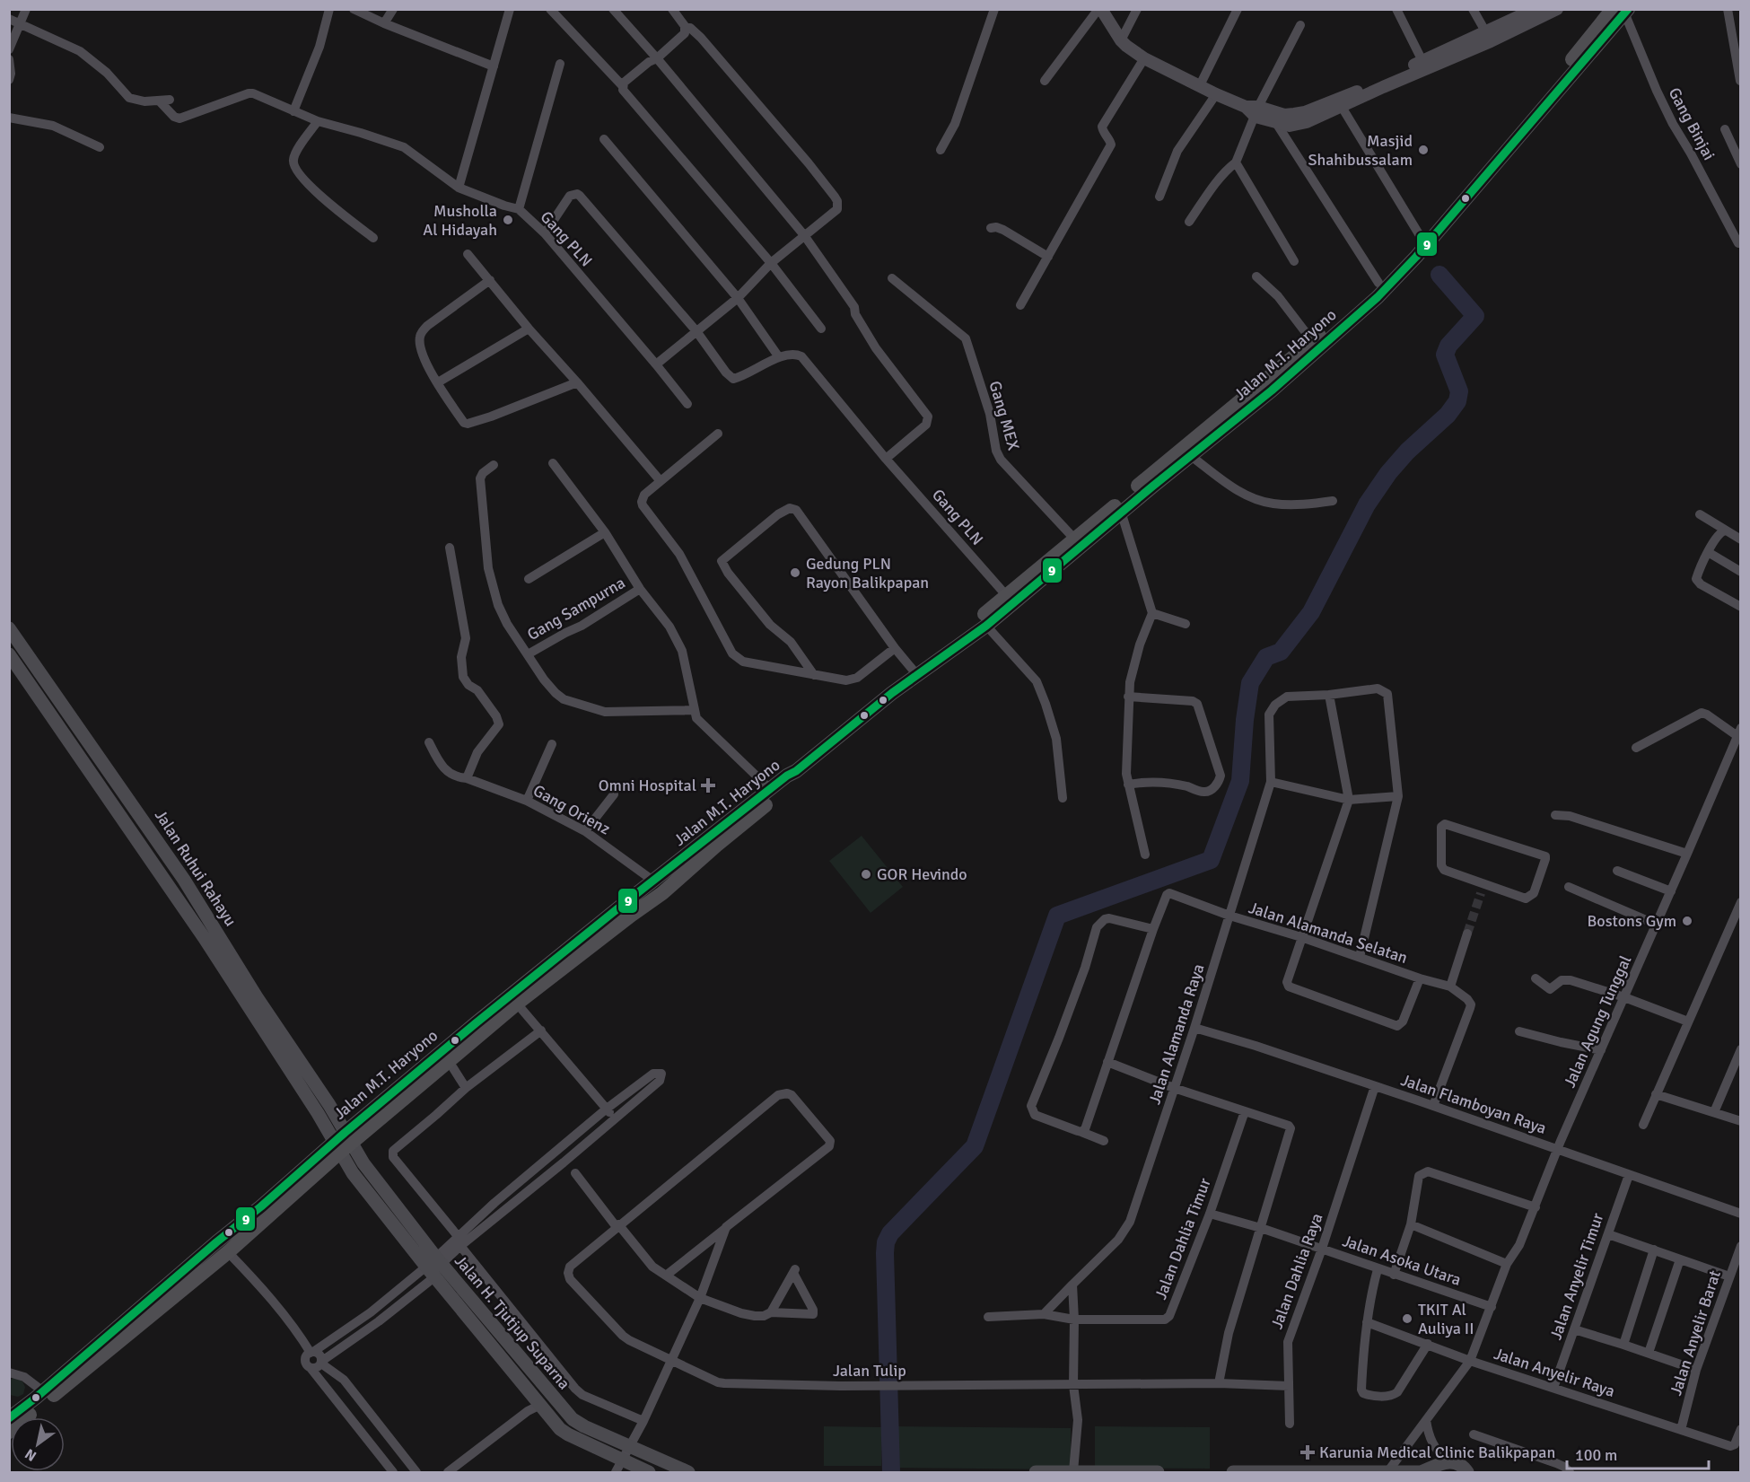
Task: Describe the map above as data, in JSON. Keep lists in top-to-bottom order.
{
  "streets": {
    "main road": ["Jalan M.T. Haryono", "Jalan Ruhui Rahayu", "Jalan H. Tjutjup Suparna"],
    "street": [
      "Gang Binjai",
      "Gang PLN",
      "Gang MEX",
      "Gang Sampurna",
      "Gang Orienz",
      "Jalan Alamanda Selatan",
      "Jalan Agung Tunggal",
      "Jalan Alamanda Raya",
      "Jalan Flamboyan Raya",
      "Jalan Dahlia Timur",
      "Jalan Asoka Utara",
      "Jalan Dahlia Raya",
      "Jalan Anyelir Timur",
      "Jalan Anyelir Barat",
      "Jalan Tulip",
      "Jalan Anyelir Raya"
    ]
  },
  "crossings": [
    ["Gang Binjai", "Jalan M.T. Haryono"],
    ["Gang PLN", "Jalan M.T. Haryono"],
    ["Jalan M.T. Haryono", "Gang MEX"],
    ["Jalan M.T. Haryono", "Gang Sampurna"],
    ["Jalan M.T. Haryono", "Gang Orienz"],
    ["Jalan M.T. Haryono", "Jalan Ruhui Rahayu"],
    ["Jalan M.T. Haryono", "Jalan H. Tjutjup Suparna"],
    ["Jalan Ruhui Rahayu", "Jalan H. Tjutjup Suparna"],
    ["Jalan Alamanda Selatan", "Jalan Alamanda Raya"],
    ["Jalan Alamanda Selatan", "Jalan Flamboyan Raya"],
    ["Jalan Agung Tunggal", "Jalan Flamboyan Raya"],
    ["Jalan Agung Tunggal", "Jalan Asoka Utara"],
    ["Jalan Agung Tunggal", "Jalan Anyelir Raya"],
    ["Jalan Alamanda Raya", "Jalan Flamboyan Raya"],
    ["Jalan Flamboyan Raya", "Jalan Dahlia Raya"],
    ["Jalan Flamboyan Raya", "Jalan Anyelir Timur"],
    ["Jalan Dahlia Timur", "Jalan Asoka Utara"],
    ["Jalan Asoka Utara", "Jalan Dahlia Raya"],
    ["Jalan Anyelir Timur", "Jalan Anyelir Raya"],
    ["Jalan Anyelir Barat", "Jalan Anyelir Raya"]
  ],
  "places": {
    "other": [
      "Masjid Shahibussalam",
      "Musholla Al Hidayah",
      "Gedung PLN Rayon Balikpapan",
      "GOR Hevindo",
      "Bostons Gym",
      "TKIT Al Auliya II"
    ],
    "health": ["Omni Hospital", "Karunia Medical Clinic Balikpapan"]
  },
  "lines": ["transit line 9"],
  "scale_bar": "100 m",
  "north": "bottom left"
}
